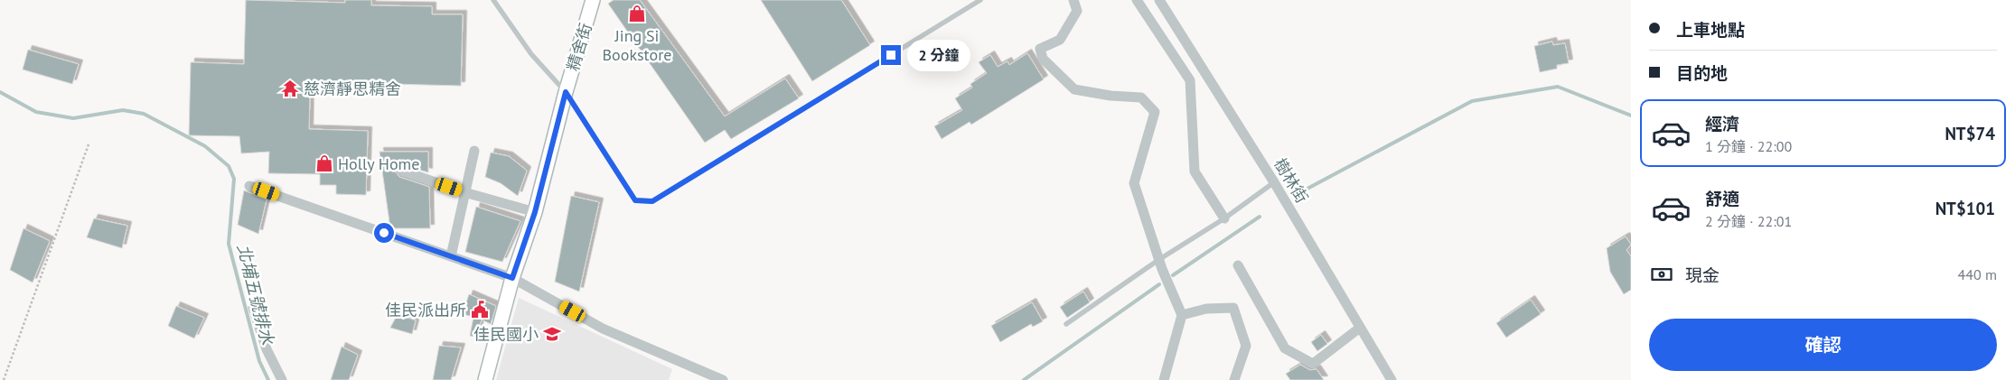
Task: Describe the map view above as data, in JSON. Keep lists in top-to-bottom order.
{
  "streets": {
    "street": ["精舍街", "樹林街"]
  },
  "water": ["北埔五號排水"],
  "places": {
    "shop": ["Jing Si Bookstore", "Holly Home"],
    "temple": ["慈濟靜思精舍"],
    "public building": ["佳民派出所"],
    "school or university": ["佳民國小"]
  },
  "page": {
    "banner": ["上車地點", "目的地"],
    "bubble": "2 分鐘",
    "list": [
      {
        "name": "經濟",
        "note": "1 分鐘 · 22:00",
        "value": "NT$74"
      },
      {
        "name": "舒適",
        "note": "2 分鐘 · 22:01",
        "value": "NT$101"
      }
    ],
    "pay": ["現金", "440 m"],
    "buttons": "確認"
  }
}
